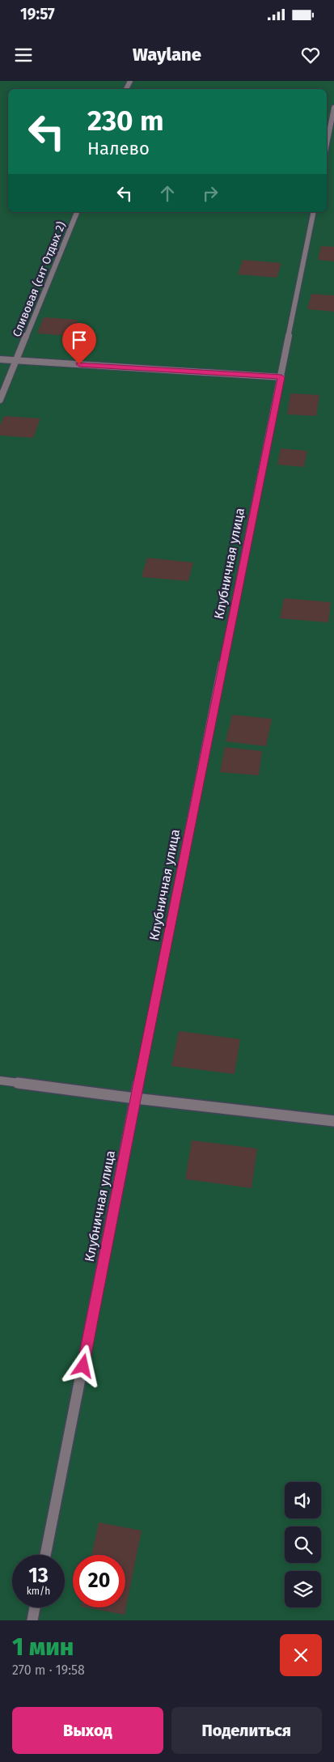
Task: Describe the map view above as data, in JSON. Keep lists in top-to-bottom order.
{
  "streets": {
    "lane": ["Сливовая (снт Отдых 2)", "Клубничная улица"]
  },
  "page": {
    "status": "19:57",
    "header": "Waylane",
    "turn": ["230 m", "Налево"],
    "speed": "13 km/h",
    "limit": "20",
    "heading": ["1 мин", "270 m · 19:58"],
    "buttons": ["Выход", "Поделиться"]
  }
}
